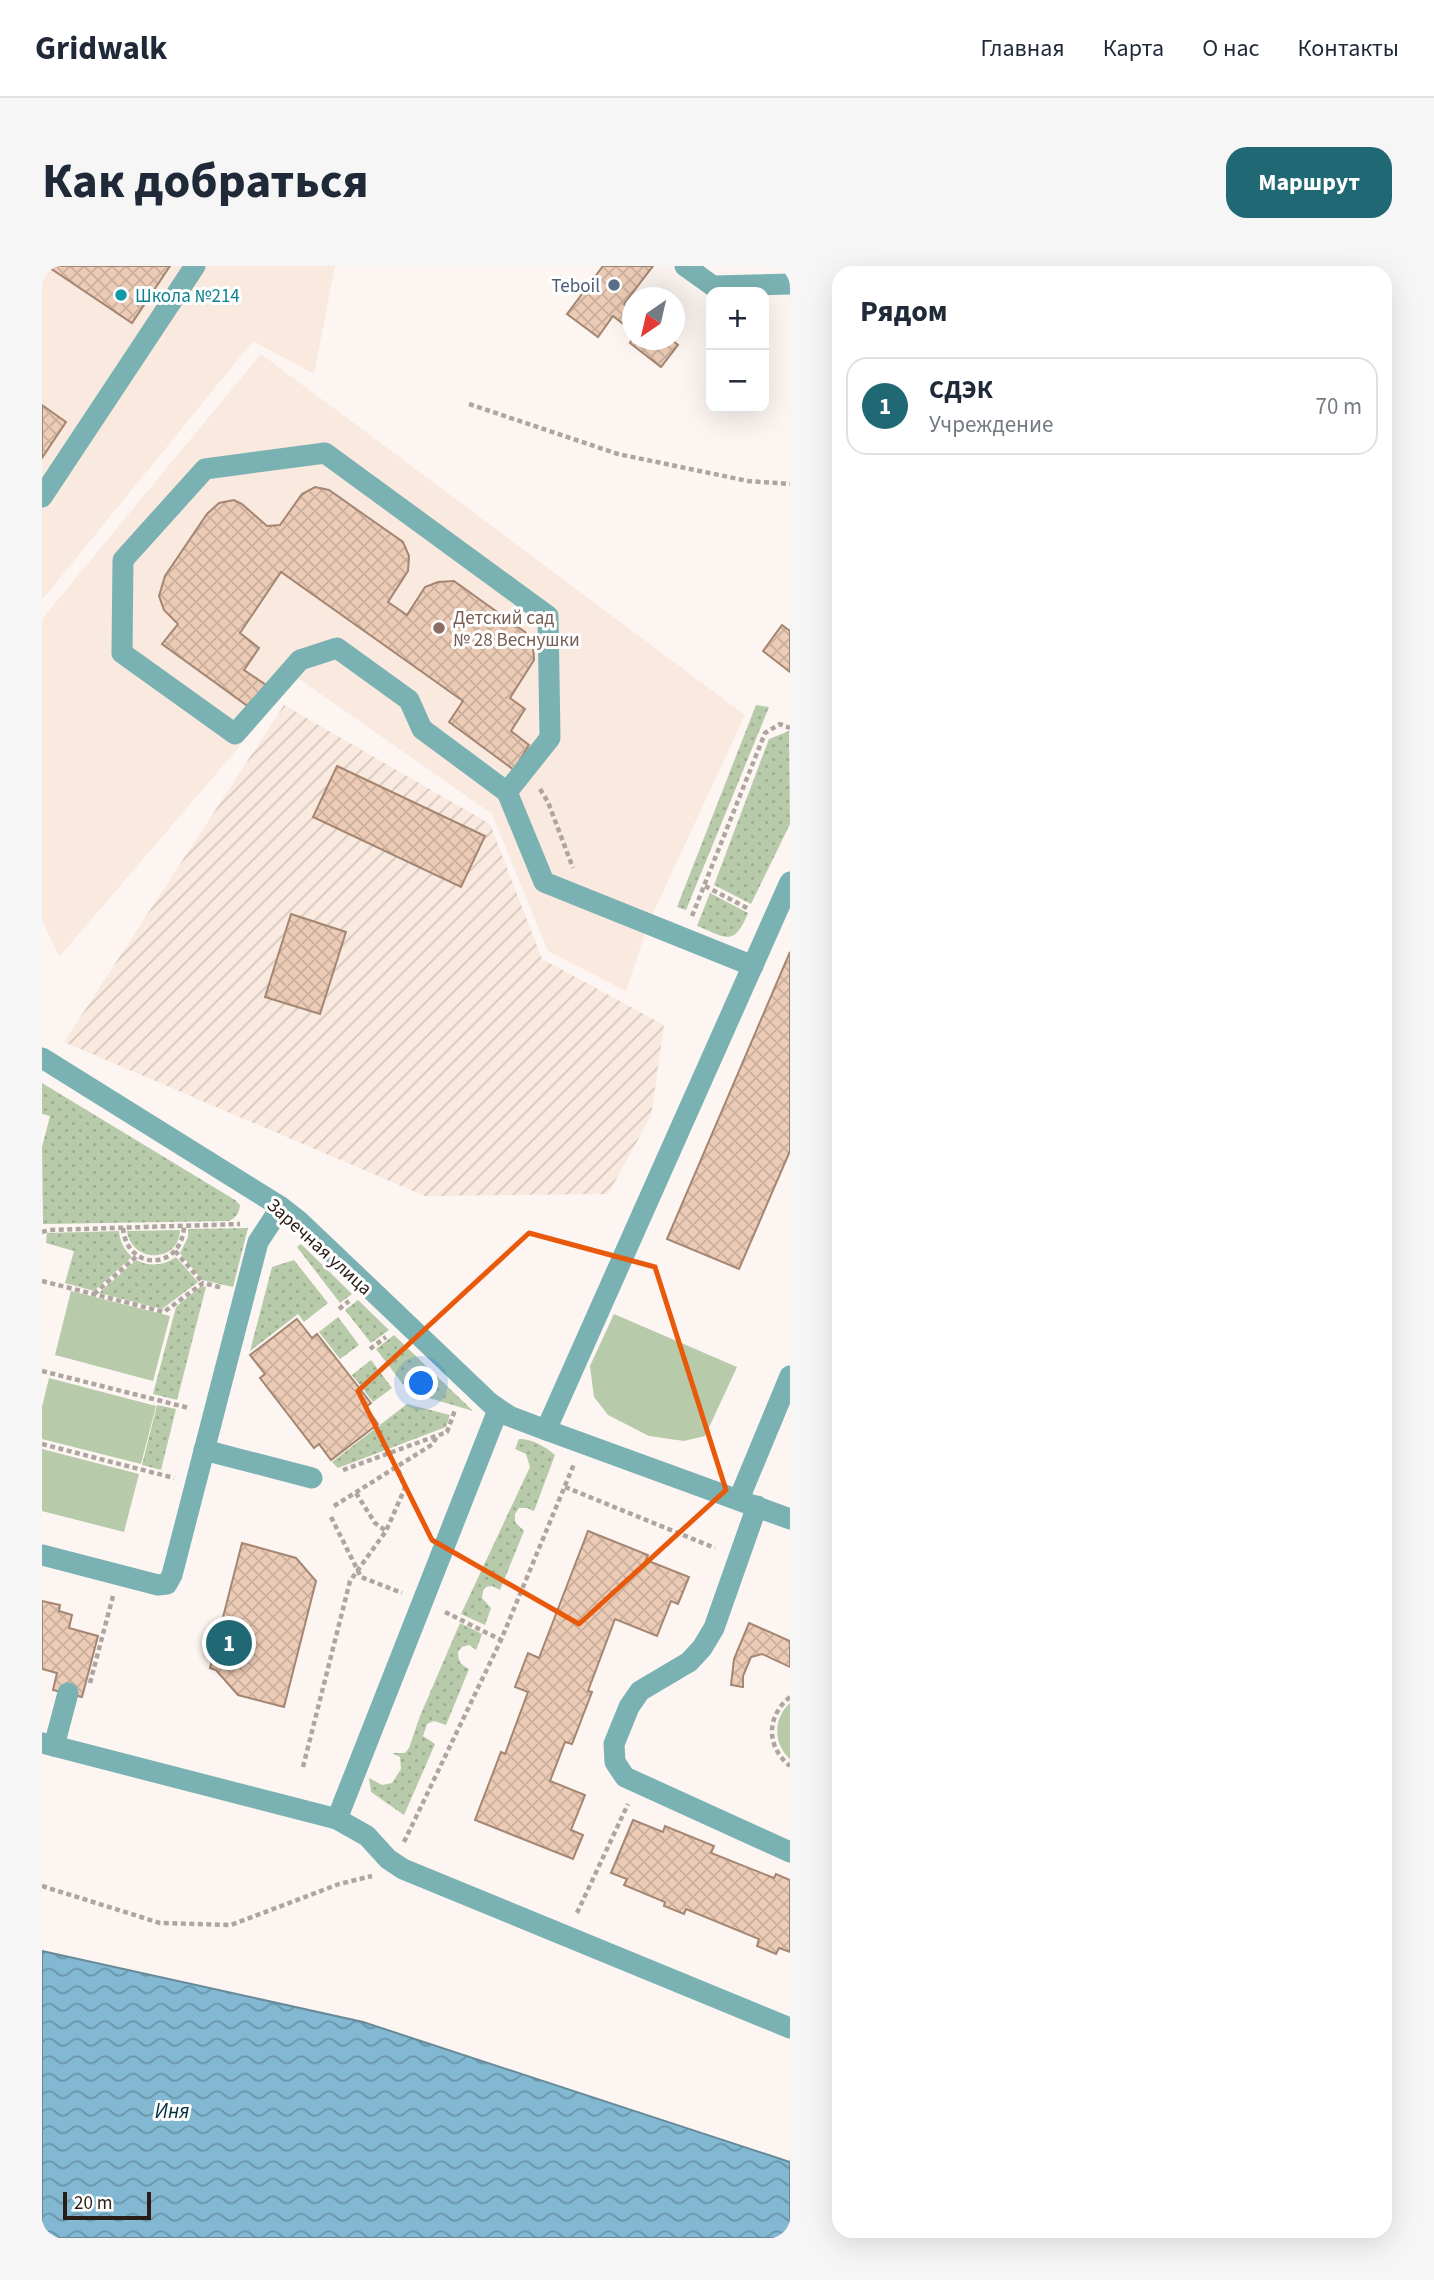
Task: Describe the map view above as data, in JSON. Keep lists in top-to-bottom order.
{
  "streets": {
    "street": ["Заречная улица"]
  },
  "water": ["Иня"],
  "places": ["Teboil", "Школа №214", "Детский сад № 28 Веснушки"],
  "scale_bar": "20 m",
  "north": "bottom left",
  "page": {
    "header": "Gridwalk",
    "nav": [
      "Главная",
      "Карта",
      "О нас",
      "Контакты"
    ],
    "title": "Как добраться",
    "buttons": "Маршрут",
    "heading": "Рядом",
    "map_buttons": ["+", "−"],
    "list": [
      {
        "mark": "1",
        "name": "СДЭК",
        "note": "Учреждение",
        "value": "70 m"
      }
    ],
    "pins": "1",
    "scale": "20 m"
  }
}
